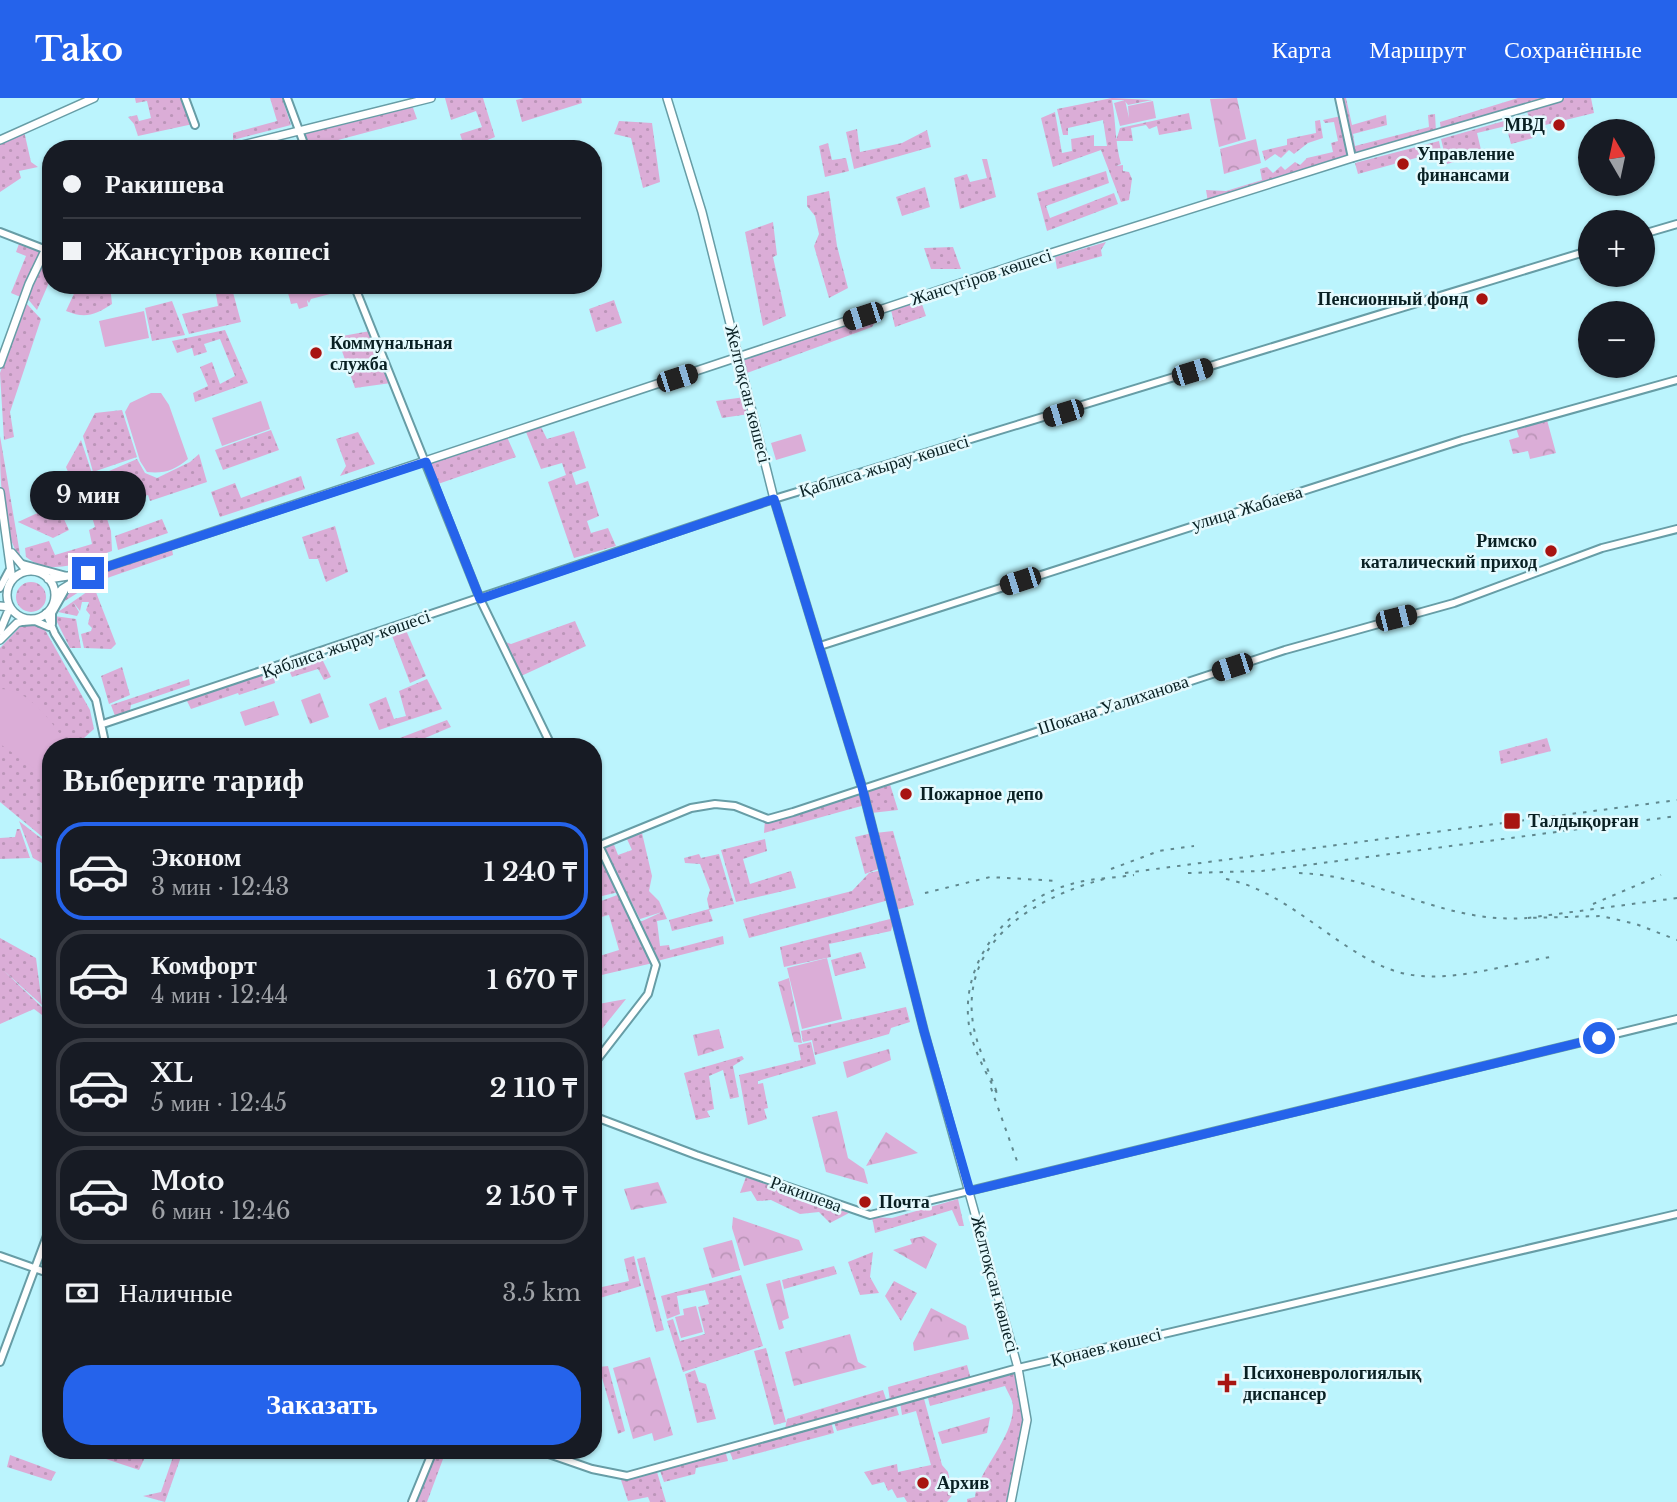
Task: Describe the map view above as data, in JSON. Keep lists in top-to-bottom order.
{
  "streets": {
    "main road": ["Жансүгіров көшесі", "Желтоқсан көшесі"],
    "street": [
      "Қаблиса жырау көшесі",
      "улица Жабаева",
      "Шокана Уалиханова",
      "Ракишева",
      "Қонаев көшесі"
    ]
  },
  "crossings": [
    ["Жансүгіров көшесі", "Желтоқсан көшесі"],
    ["Желтоқсан көшесі", "Қаблиса жырау көшесі"],
    ["Желтоқсан көшесі", "улица Жабаева"],
    ["Желтоқсан көшесі", "Шокана Уалиханова"],
    ["Желтоқсан көшесі", "Ракишева"],
    ["Желтоқсан көшесі", "Қонаев көшесі"]
  ],
  "places": {
    "other": [
      "МВД",
      "Управление финансами",
      "Пенсионный фонд",
      "Коммунальная служба",
      "Римско каталический приход",
      "Пожарное депо",
      "Почта",
      "Архив"
    ],
    "transit": ["Талдықорған"],
    "health": ["Психоневрологиялық диспансер"]
  },
  "north": "top",
  "page": {
    "header": "Tako",
    "nav": ["Карта", "Маршрут", "Сохранённые"],
    "map_buttons": ["+", "−"],
    "banner": ["Ракишева", "Жансүгіров көшесі"],
    "bubble": "9 мин",
    "heading": "Выберите тариф",
    "list": [
      {
        "name": "Эконом",
        "note": "3 мин · 12:43",
        "value": "1 240 ₸"
      },
      {
        "name": "Комфорт",
        "note": "4 мин · 12:44",
        "value": "1 670 ₸"
      },
      {
        "name": "XL",
        "note": "5 мин · 12:45",
        "value": "2 110 ₸"
      },
      {
        "name": "Moto",
        "note": "6 мин · 12:46",
        "value": "2 150 ₸"
      }
    ],
    "pay": ["Наличные", "3.5 km"],
    "buttons": "Заказать"
  }
}
